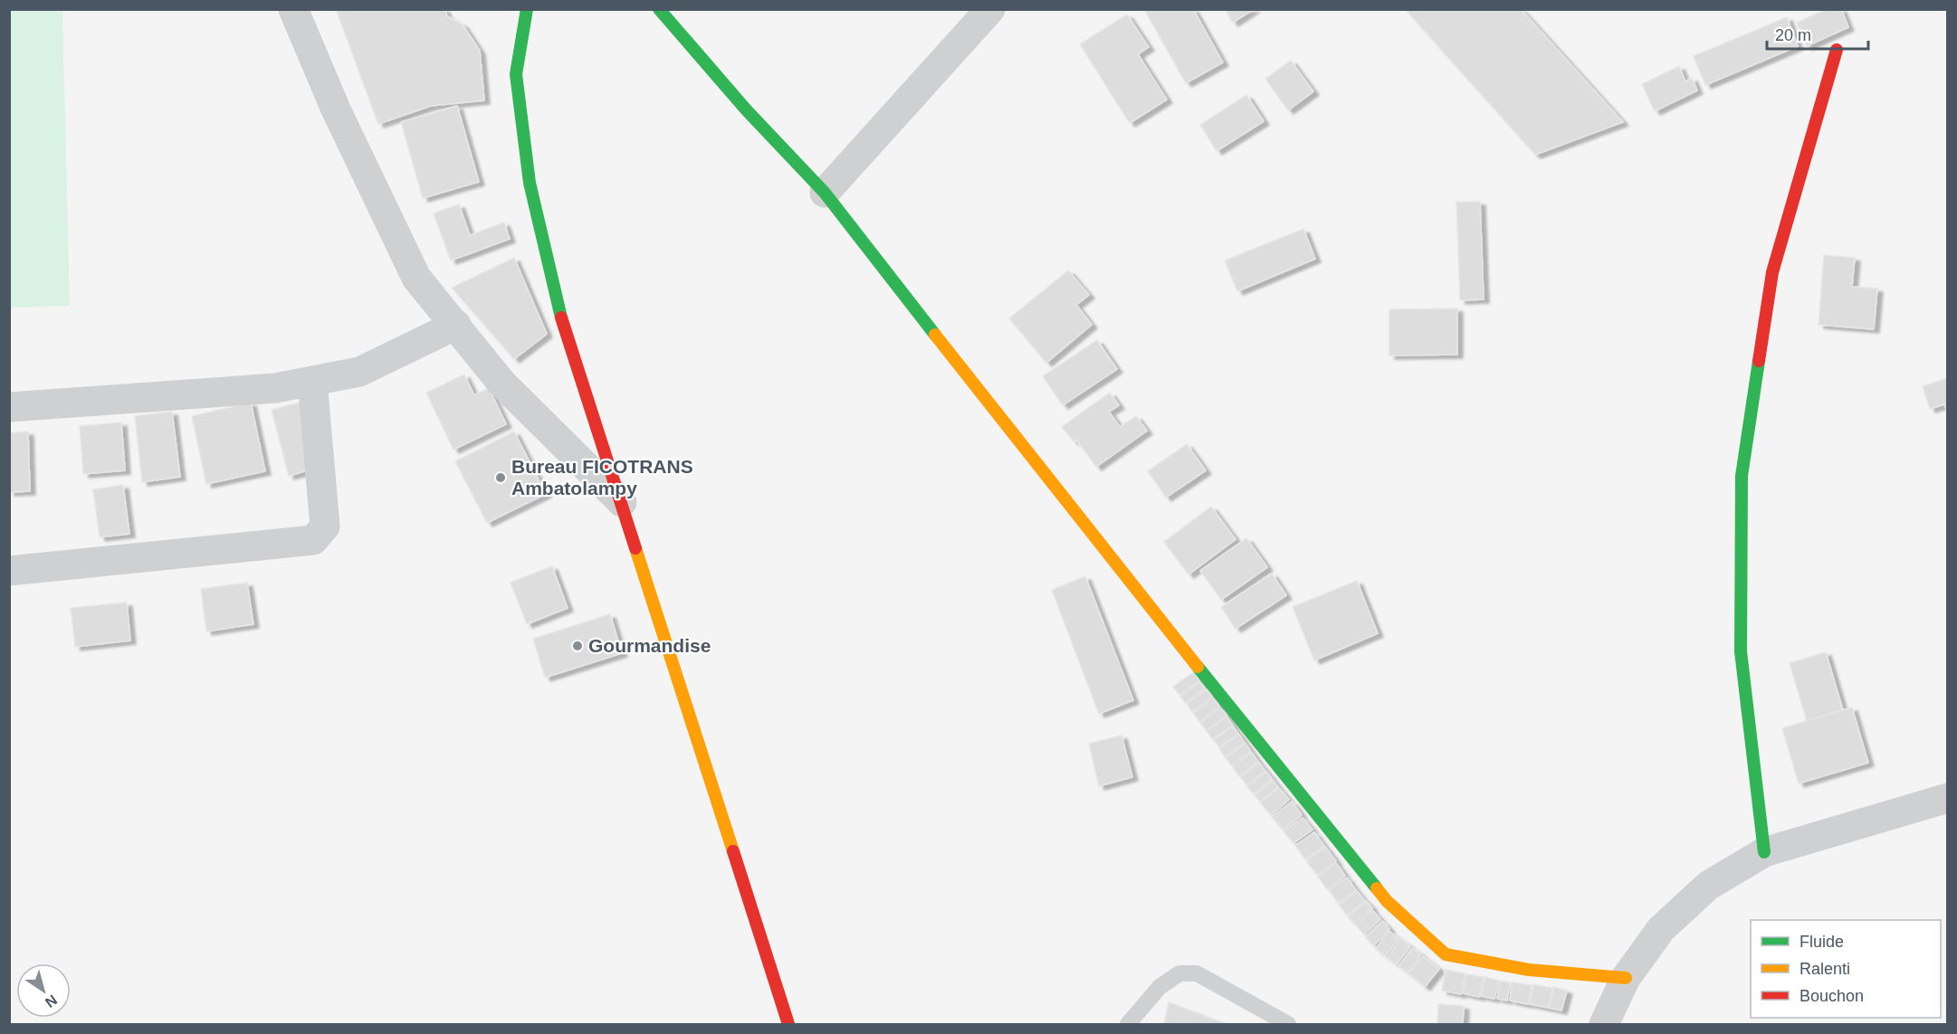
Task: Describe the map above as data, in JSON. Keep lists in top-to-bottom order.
{
  "places": ["Bureau FICOTRANS Ambatolampy", "Gourmandise"],
  "legend": ["Fluide", "Ralenti", "Bouchon"],
  "scale_bar": "20 m",
  "north": "bottom right"
}
